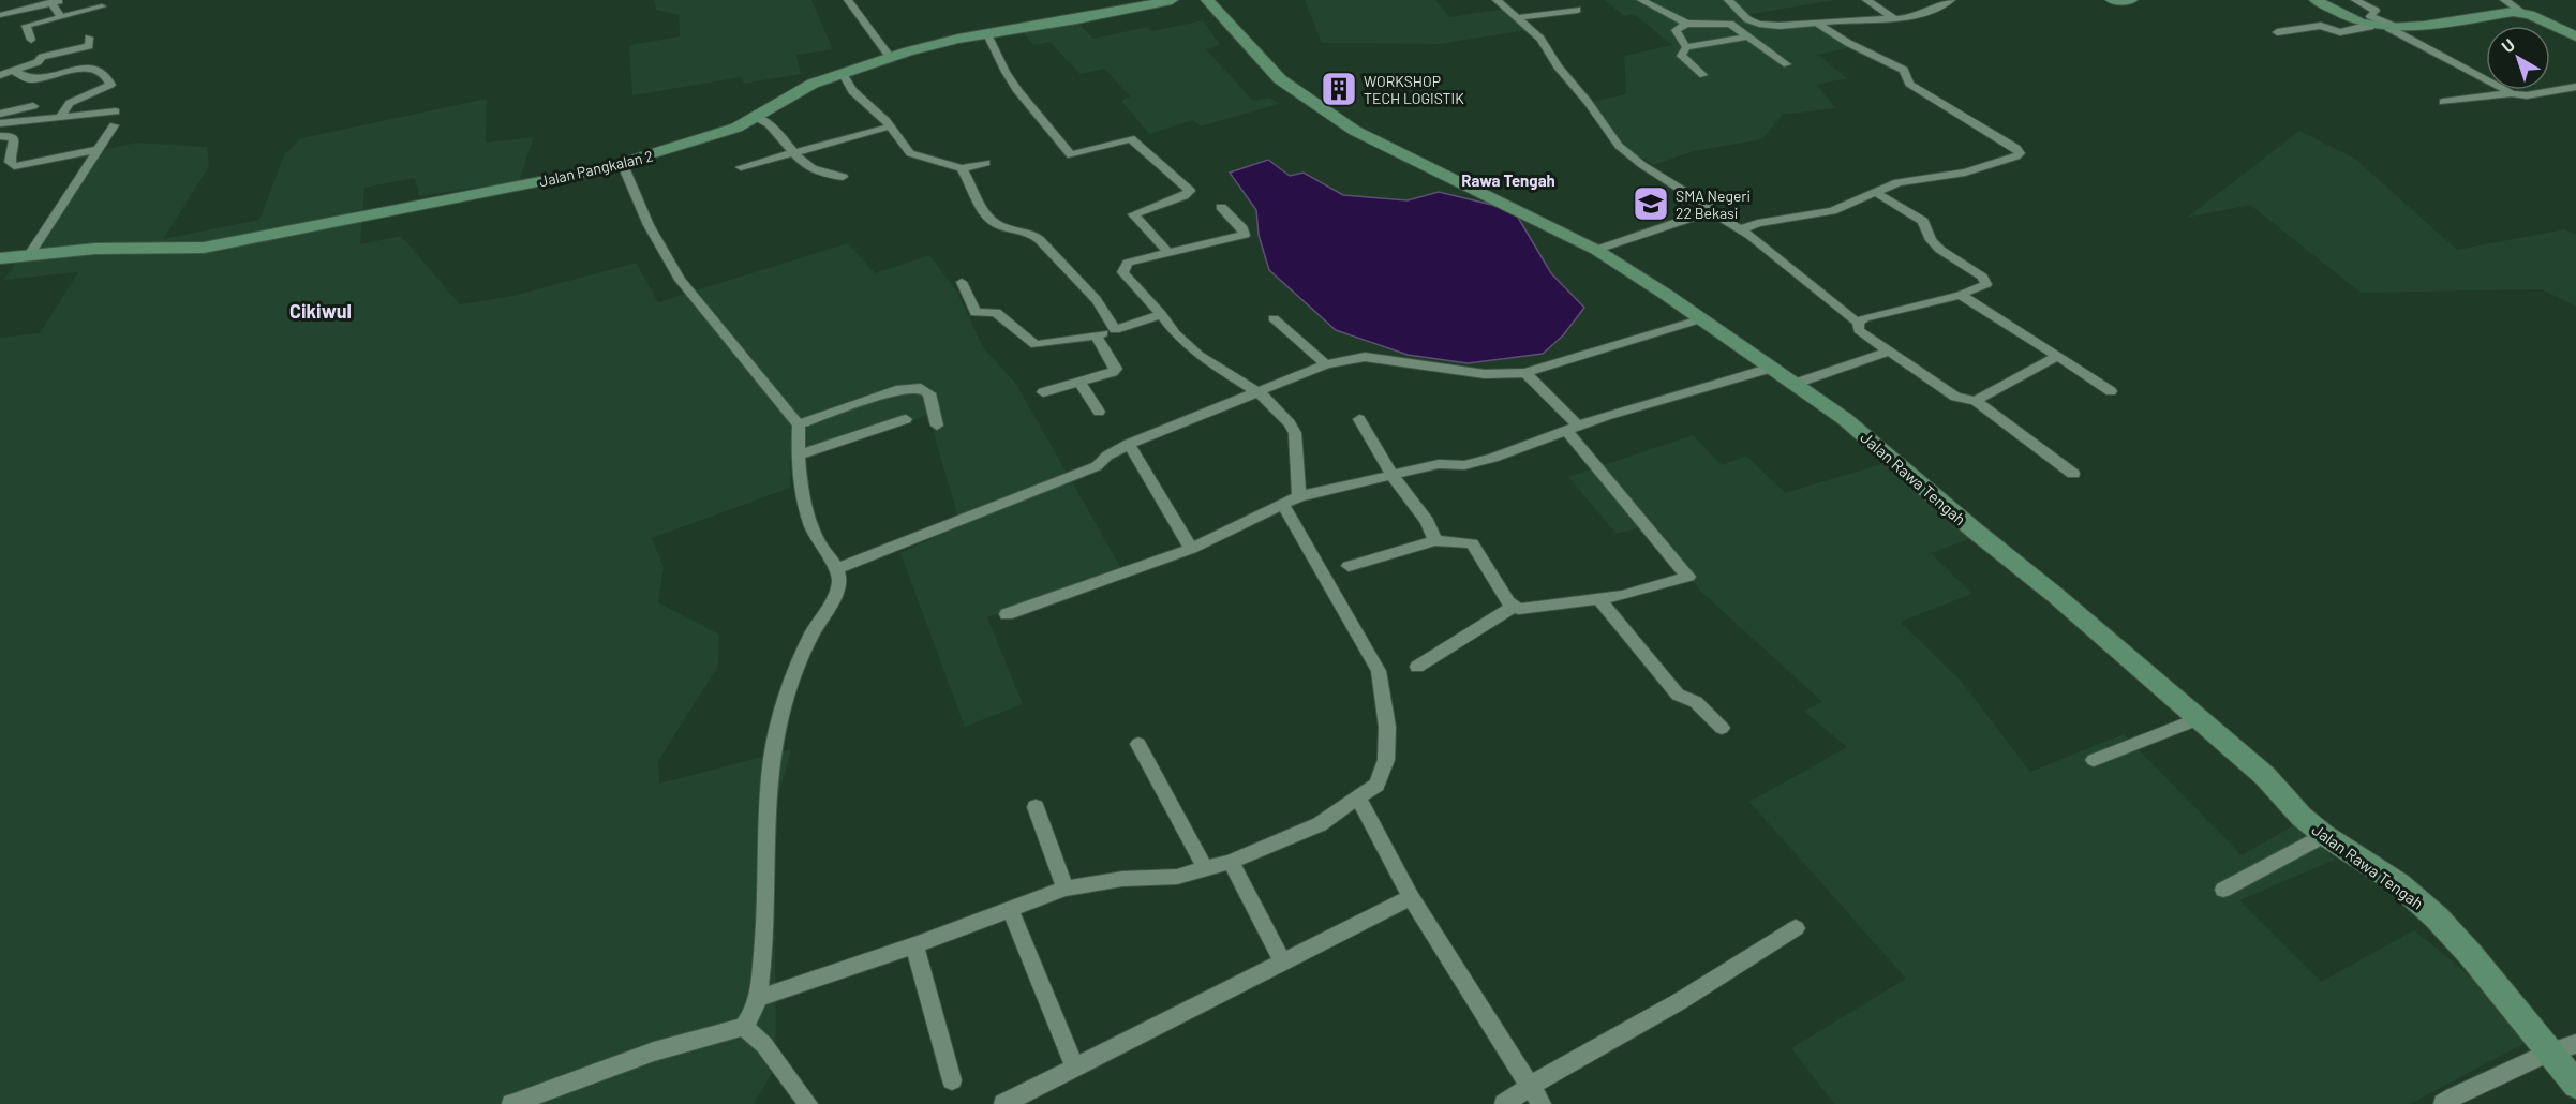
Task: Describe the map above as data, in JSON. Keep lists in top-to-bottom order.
{
  "streets": {
    "street": ["Jalan Pangkalan 2", "Jalan Rawa Tengah"]
  },
  "districts": ["Rawa Tengah", "Cikiwul"],
  "places": {
    "building": ["WORKSHOP TECH LOGISTIK"],
    "school or university": ["SMA Negeri 22 Bekasi"]
  },
  "north": "top left"
}
